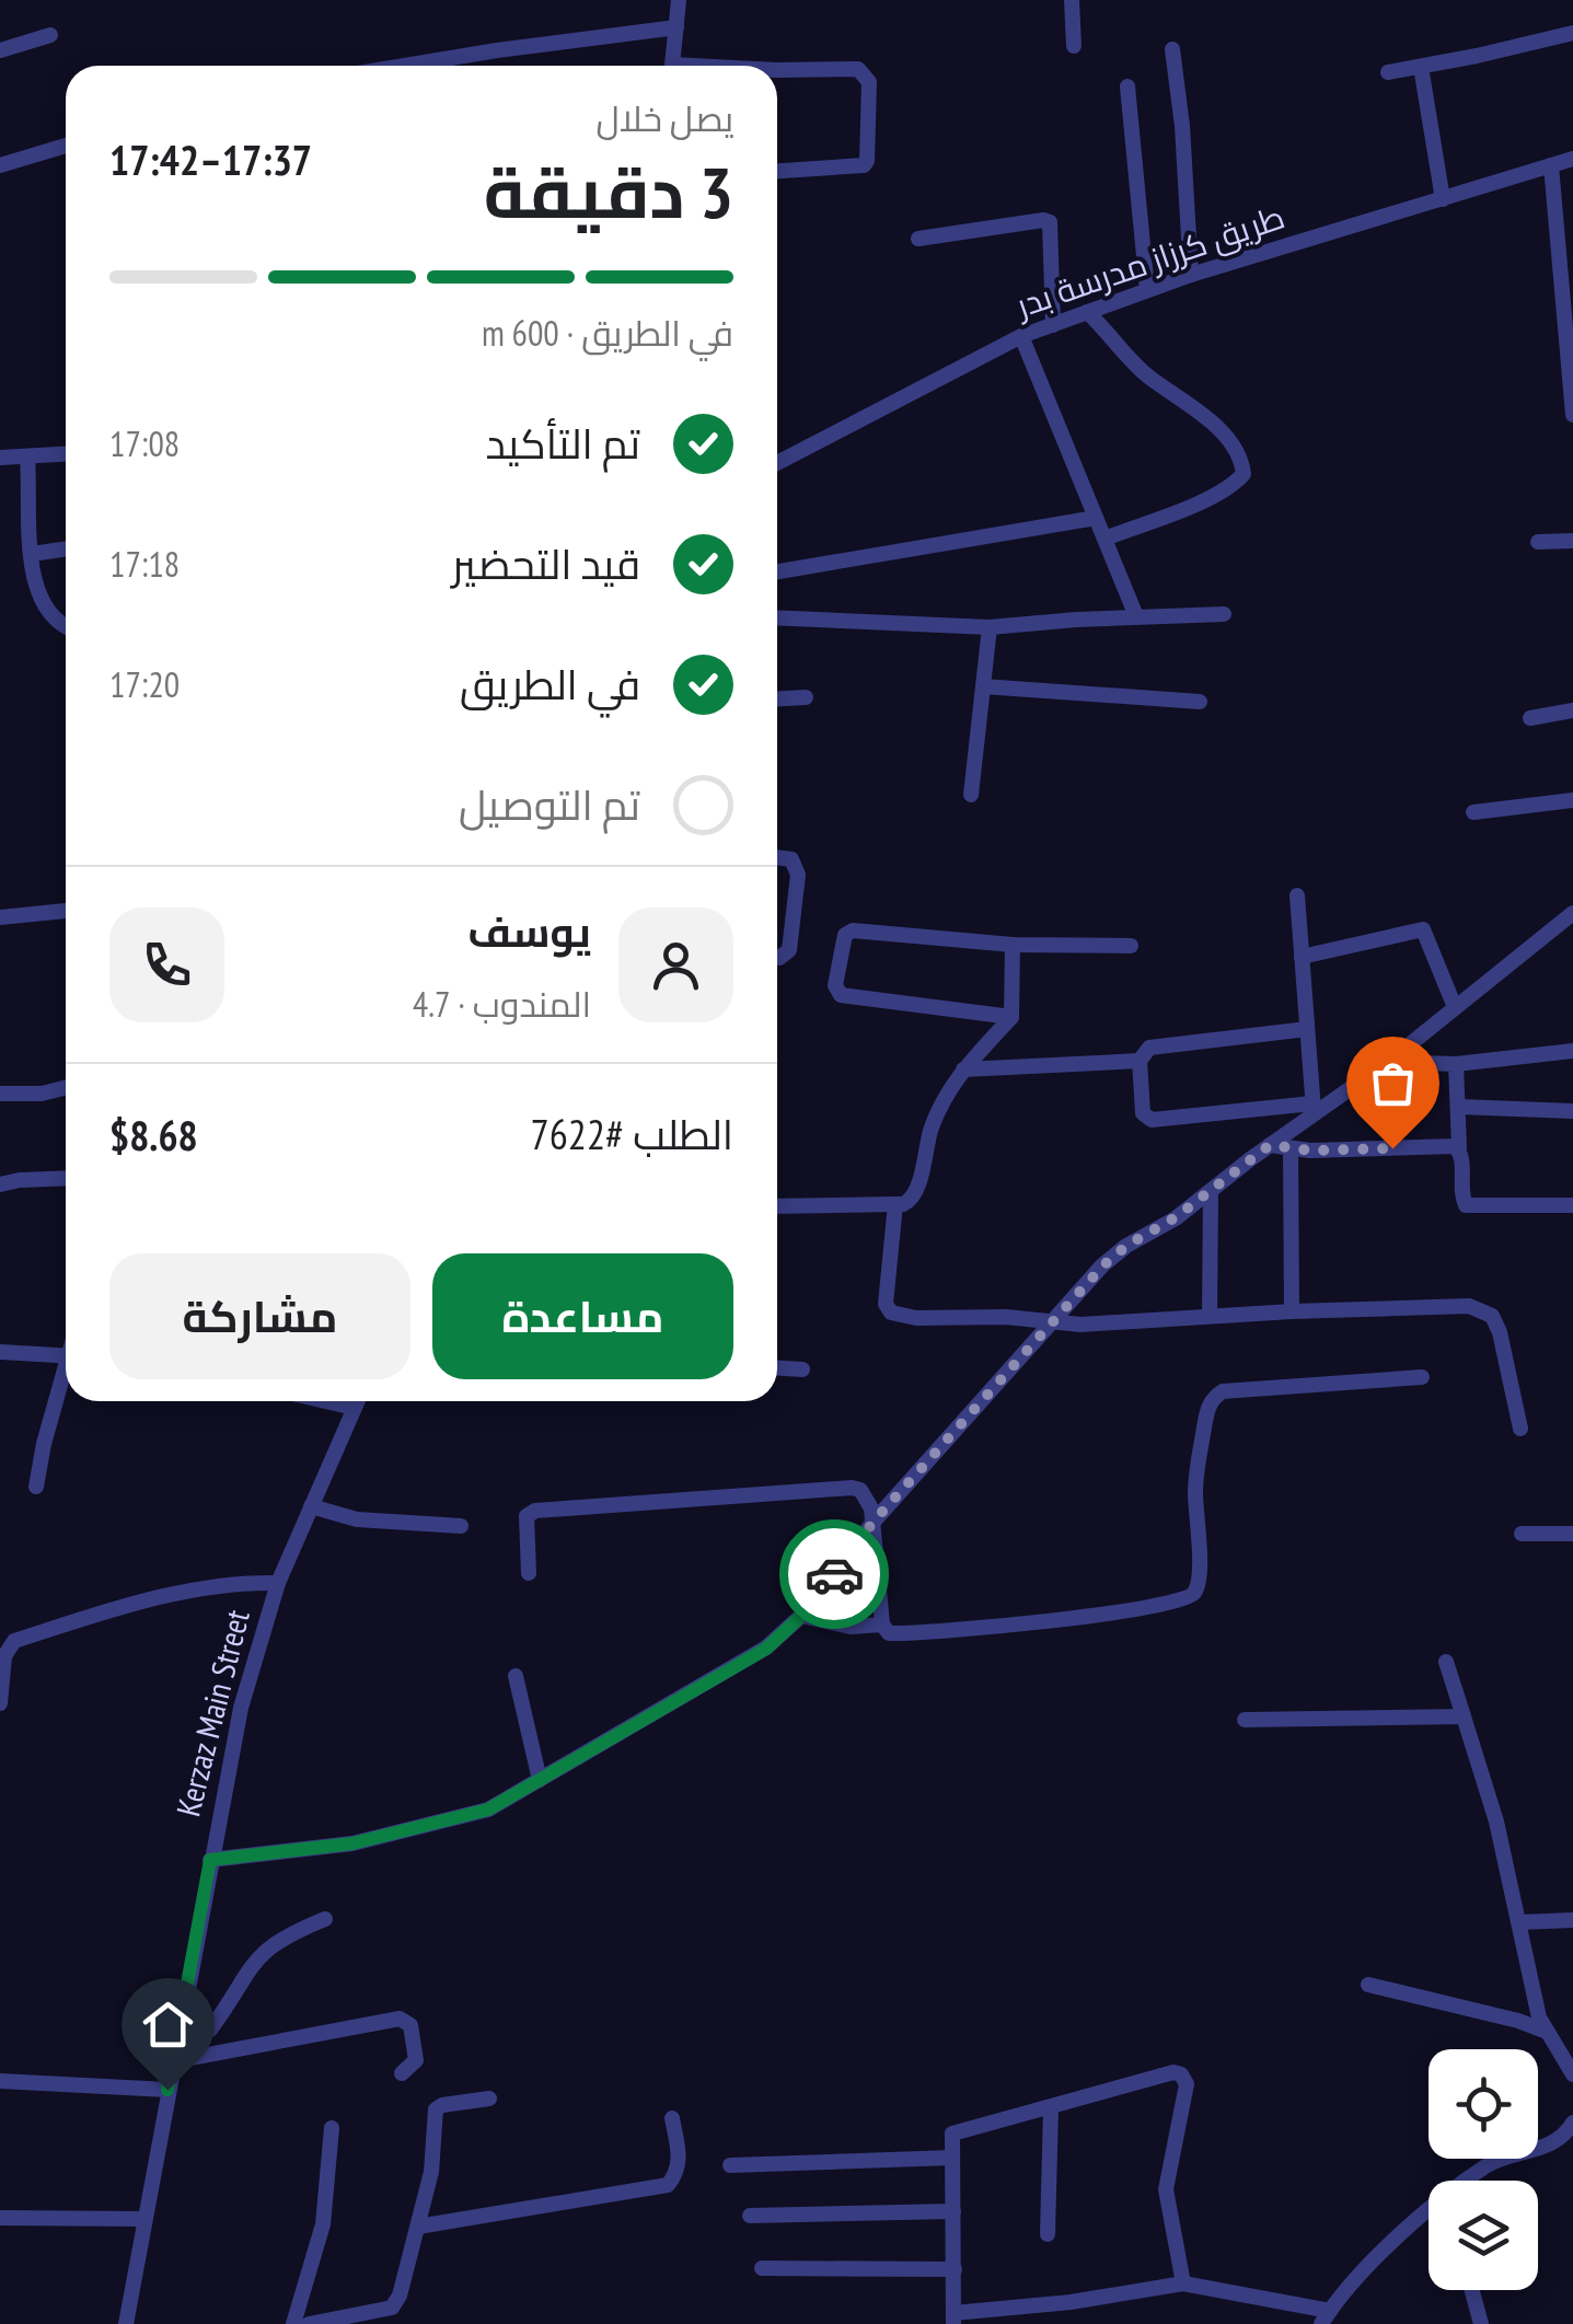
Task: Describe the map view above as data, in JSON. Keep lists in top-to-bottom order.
{
  "streets": {
    "street": ["طريق كرزاز مدرسة بدر", "Kerzaz Main Street"]
  },
  "page": {
    "heading": ["3 دقيقة", "يصل خلال", "17:37–17:42"],
    "panel": [
      "يوسف",
      "المندوب · 4.7",
      "الطلب #7622",
      "$8.68"
    ],
    "bar": "في الطريق · 600 m",
    "list": [
      ["تم التأكيد", "17:08"],
      ["قيد التحضير", "17:18"],
      ["في الطريق", "17:20"],
      "تم التوصيل"
    ],
    "buttons": ["مساعدة", "مشاركة"]
  }
}
